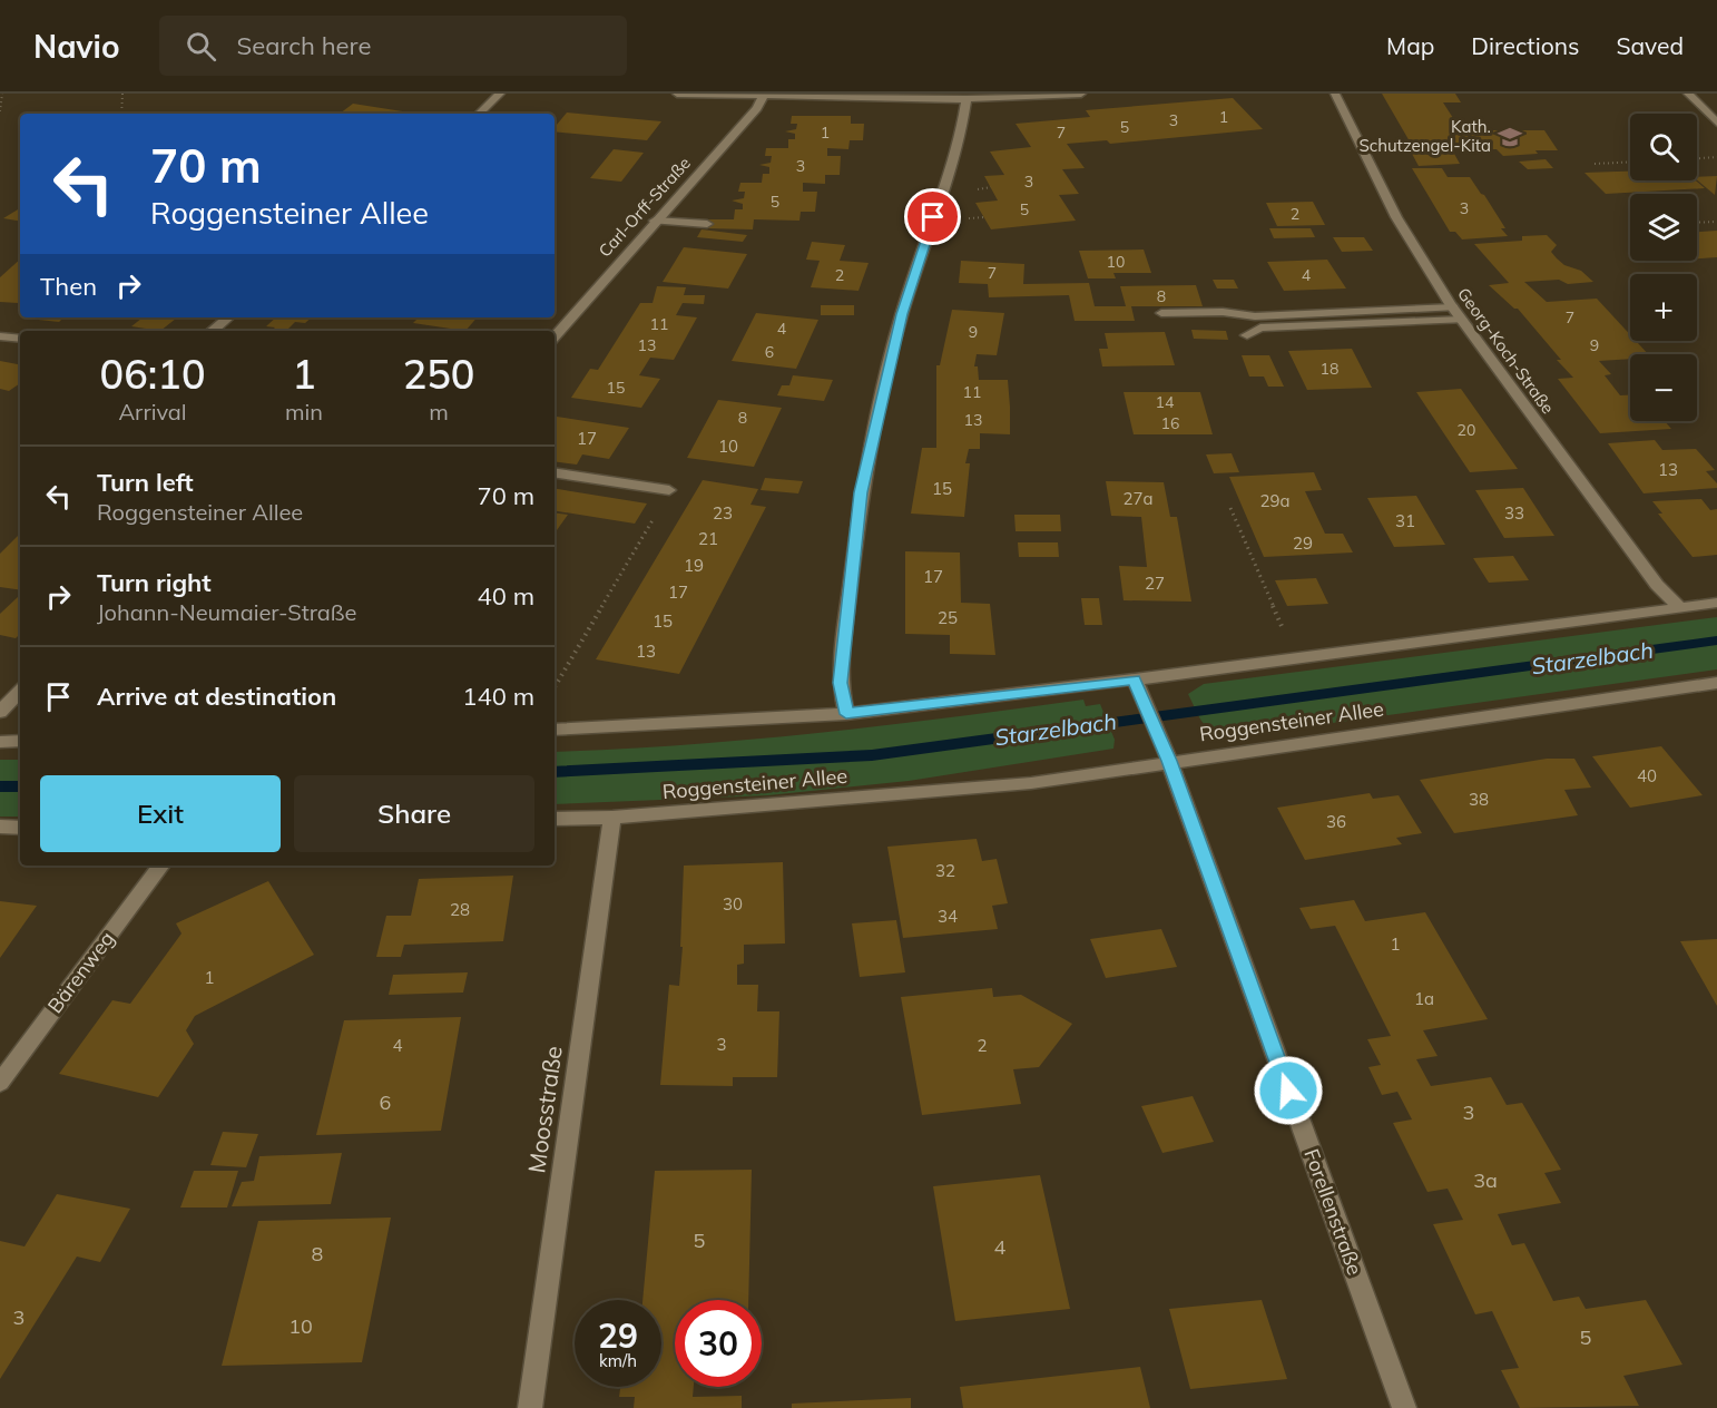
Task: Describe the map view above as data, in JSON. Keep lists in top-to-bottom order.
{
  "streets": {
    "street": [
      "Carl-Orff-Straße",
      "Georg-Koch-Straße",
      "Roggensteiner Allee",
      "Bärenweg",
      "Moosstraße",
      "Forellenstraße"
    ]
  },
  "crossings": [
    ["Roggensteiner Allee", "Moosstraße"],
    ["Roggensteiner Allee", "Forellenstraße"]
  ],
  "water": ["Starzelbach"],
  "places": {
    "school or university": ["Kath. Schutzengel-Kita"]
  },
  "house_numbers": [
    "1",
    "3",
    "5",
    "1",
    "7",
    "3",
    "3",
    "5",
    "3",
    "5",
    "2",
    "10",
    "7",
    "2",
    "4",
    "8",
    "7",
    "11",
    "4",
    "9",
    "13",
    "9",
    "6",
    "18",
    "15",
    "11",
    "14",
    "8",
    "13",
    "16",
    "20",
    "17",
    "10",
    "13",
    "15",
    "27a",
    "29a",
    "23",
    "33",
    "31",
    "21",
    "29",
    "19",
    "17",
    "27",
    "17",
    "25",
    "15",
    "13",
    "40",
    "38",
    "36",
    "32",
    "30",
    "28",
    "34",
    "1",
    "1",
    "1a",
    "3",
    "4",
    "2",
    "6",
    "3",
    "3a",
    "5",
    "4",
    "8",
    "3",
    "10",
    "5"
  ],
  "page": {
    "header": "Navio",
    "search": "Search here",
    "nav": ["Map", "Directions", "Saved"],
    "map_buttons": ["+", "−"],
    "turn": ["70 m", "Roggensteiner Allee"],
    "then": "Then",
    "eta": [
      "06:10",
      "Arrival",
      "1",
      "min",
      "250",
      "m"
    ],
    "list": [
      {
        "name": "Turn left",
        "note": "Roggensteiner Allee",
        "value": "70 m"
      },
      {
        "name": "Turn right",
        "note": "Johann-Neumaier-Straße",
        "value": "40 m"
      },
      {
        "name": "Arrive at destination",
        "value": "140 m"
      }
    ],
    "buttons": ["Exit", "Share"],
    "speed": "29 km/h",
    "limit": "30"
  }
}
